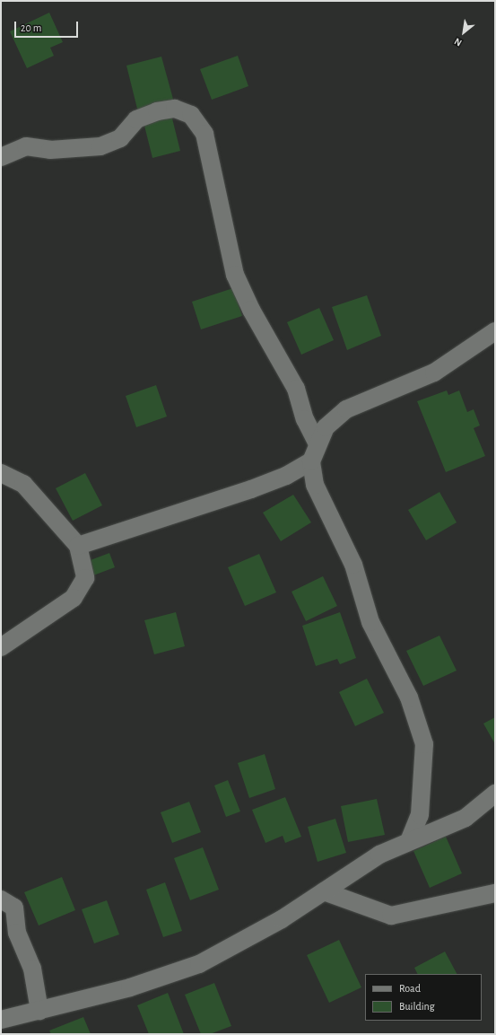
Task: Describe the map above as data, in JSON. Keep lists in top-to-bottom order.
{
  "legend": ["Road", "Building"],
  "scale_bar": "20 m",
  "north": "bottom left"
}
